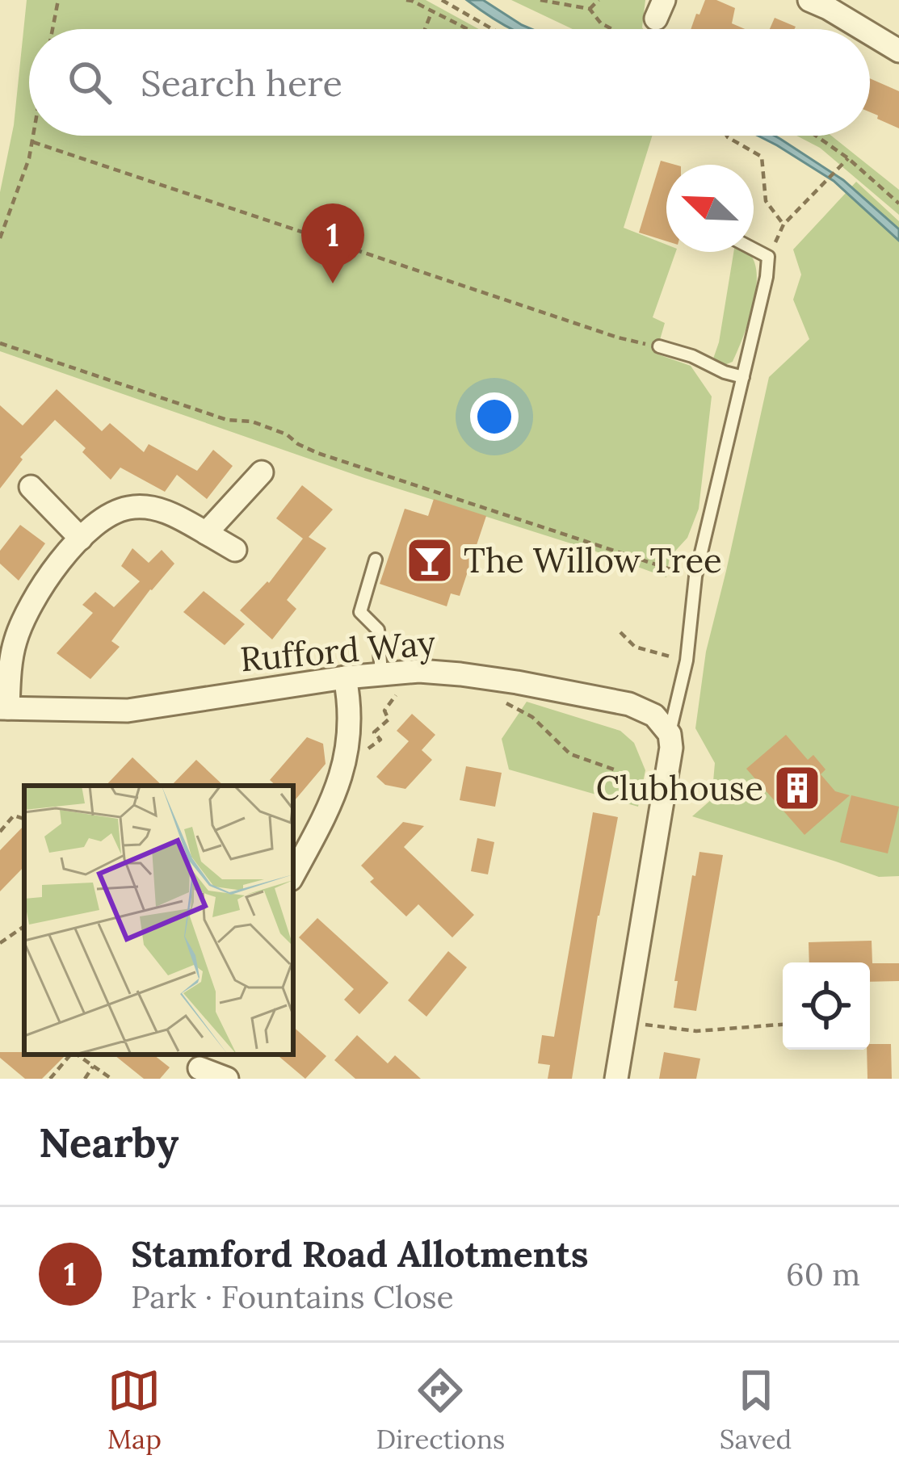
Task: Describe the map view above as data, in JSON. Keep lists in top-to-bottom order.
{
  "streets": {
    "street": ["Rufford Way"]
  },
  "places": {
    "bar": ["The Willow Tree"],
    "building": ["Clubhouse"]
  },
  "north": "top left",
  "page": {
    "search": "Search here",
    "pins": "1",
    "heading": "Nearby",
    "list": [
      {
        "mark": "1",
        "name": "Stamford Road Allotments",
        "note": "Park · Fountains Close",
        "value": "60 m"
      }
    ],
    "nav": ["Map", "Directions", "Saved"]
  }
}
